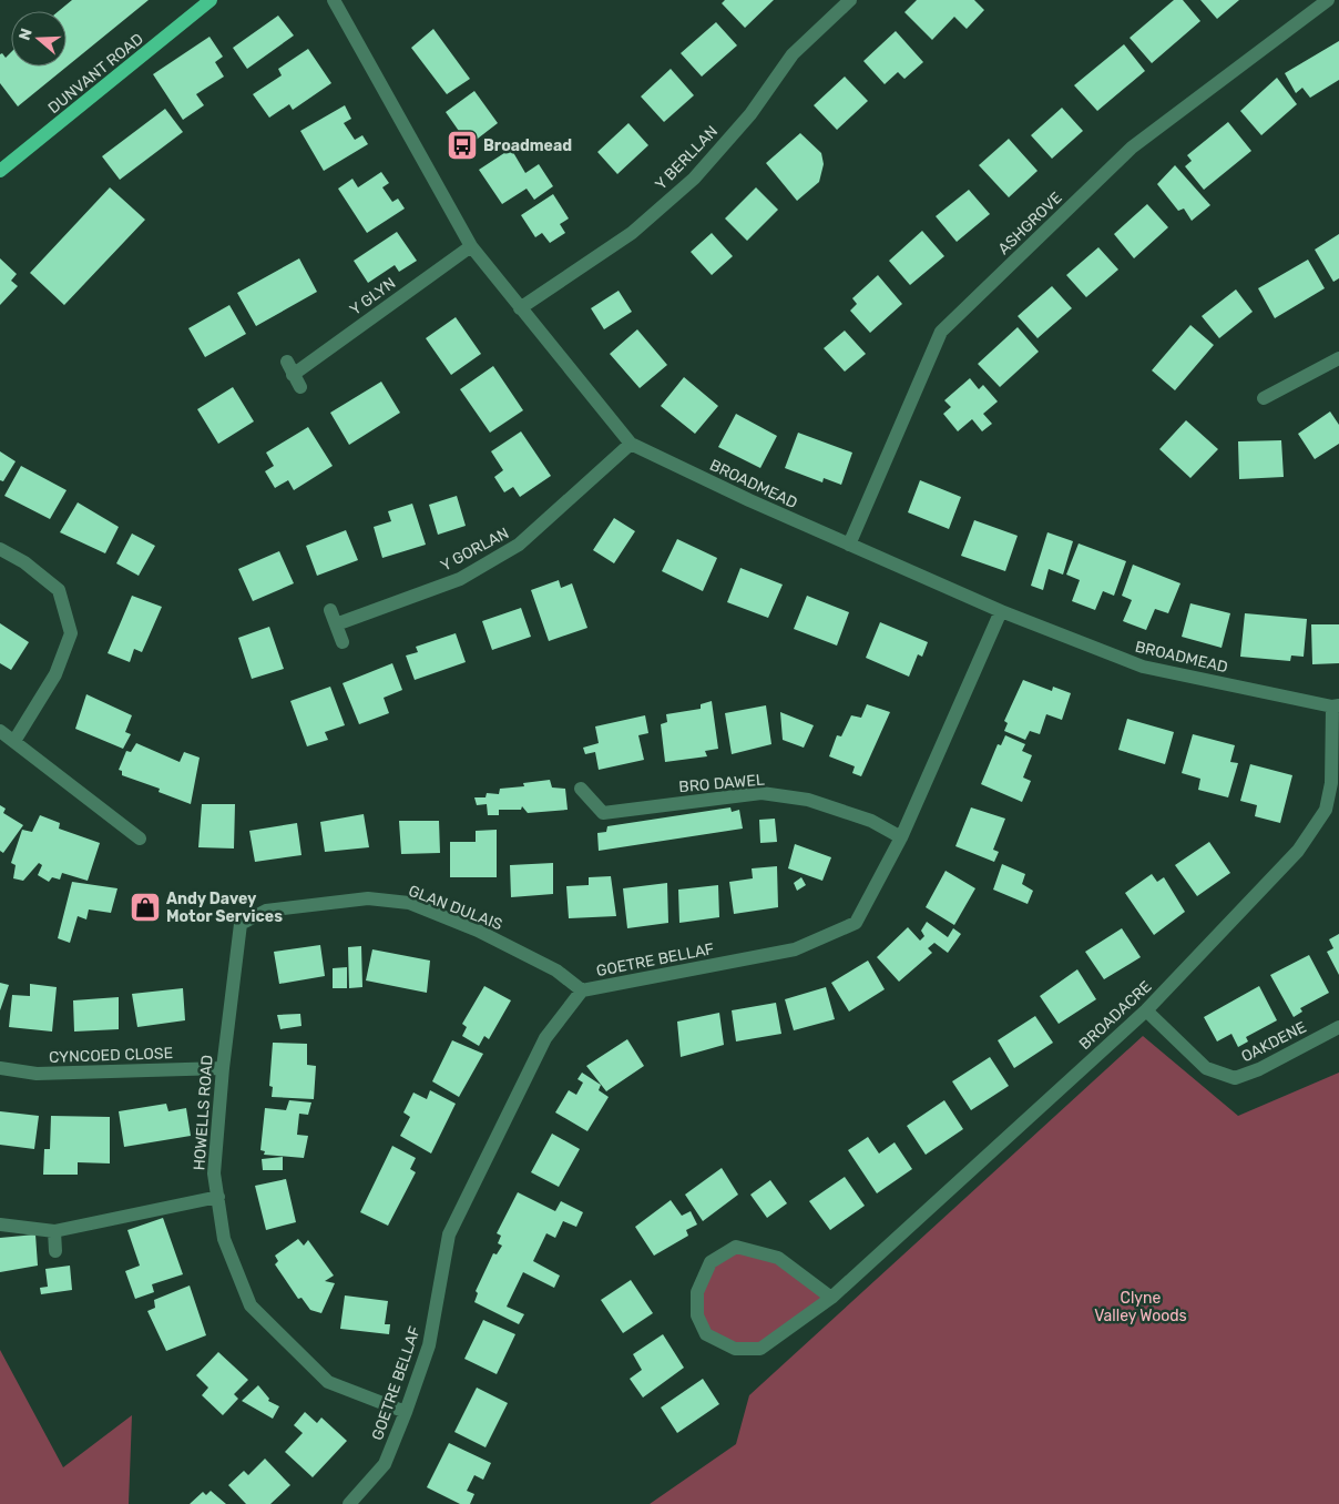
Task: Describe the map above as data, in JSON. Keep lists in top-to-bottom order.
{
  "streets": {
    "main road": ["DUNVANT ROAD"],
    "street": [
      "Y BERLLAN",
      "ASHGROVE",
      "Y GLYN",
      "BROADMEAD",
      "Y GORLAN",
      "BRO DAWEL",
      "GLAN DULAIS",
      "GOETRE BELLAF",
      "BROADACRE",
      "OAKDENE",
      "CYNCOED CLOSE",
      "HOWELLS ROAD"
    ]
  },
  "crossings": [
    ["Y BERLLAN", "BROADMEAD"],
    ["ASHGROVE", "BROADMEAD"],
    ["Y GLYN", "BROADMEAD"],
    ["BROADMEAD", "Y GORLAN"],
    ["BROADMEAD", "GOETRE BELLAF"],
    ["BROADMEAD", "BROADACRE"],
    ["BRO DAWEL", "GOETRE BELLAF"],
    ["GLAN DULAIS", "GOETRE BELLAF"],
    ["GLAN DULAIS", "HOWELLS ROAD"],
    ["GOETRE BELLAF", "HOWELLS ROAD"],
    ["BROADACRE", "OAKDENE"],
    ["CYNCOED CLOSE", "HOWELLS ROAD"]
  ],
  "parks": ["Clyne Valley Woods"],
  "places": {
    "bus stop": ["Broadmead"],
    "shop": ["Andy Davey Motor Services"]
  },
  "north": "left"
}
